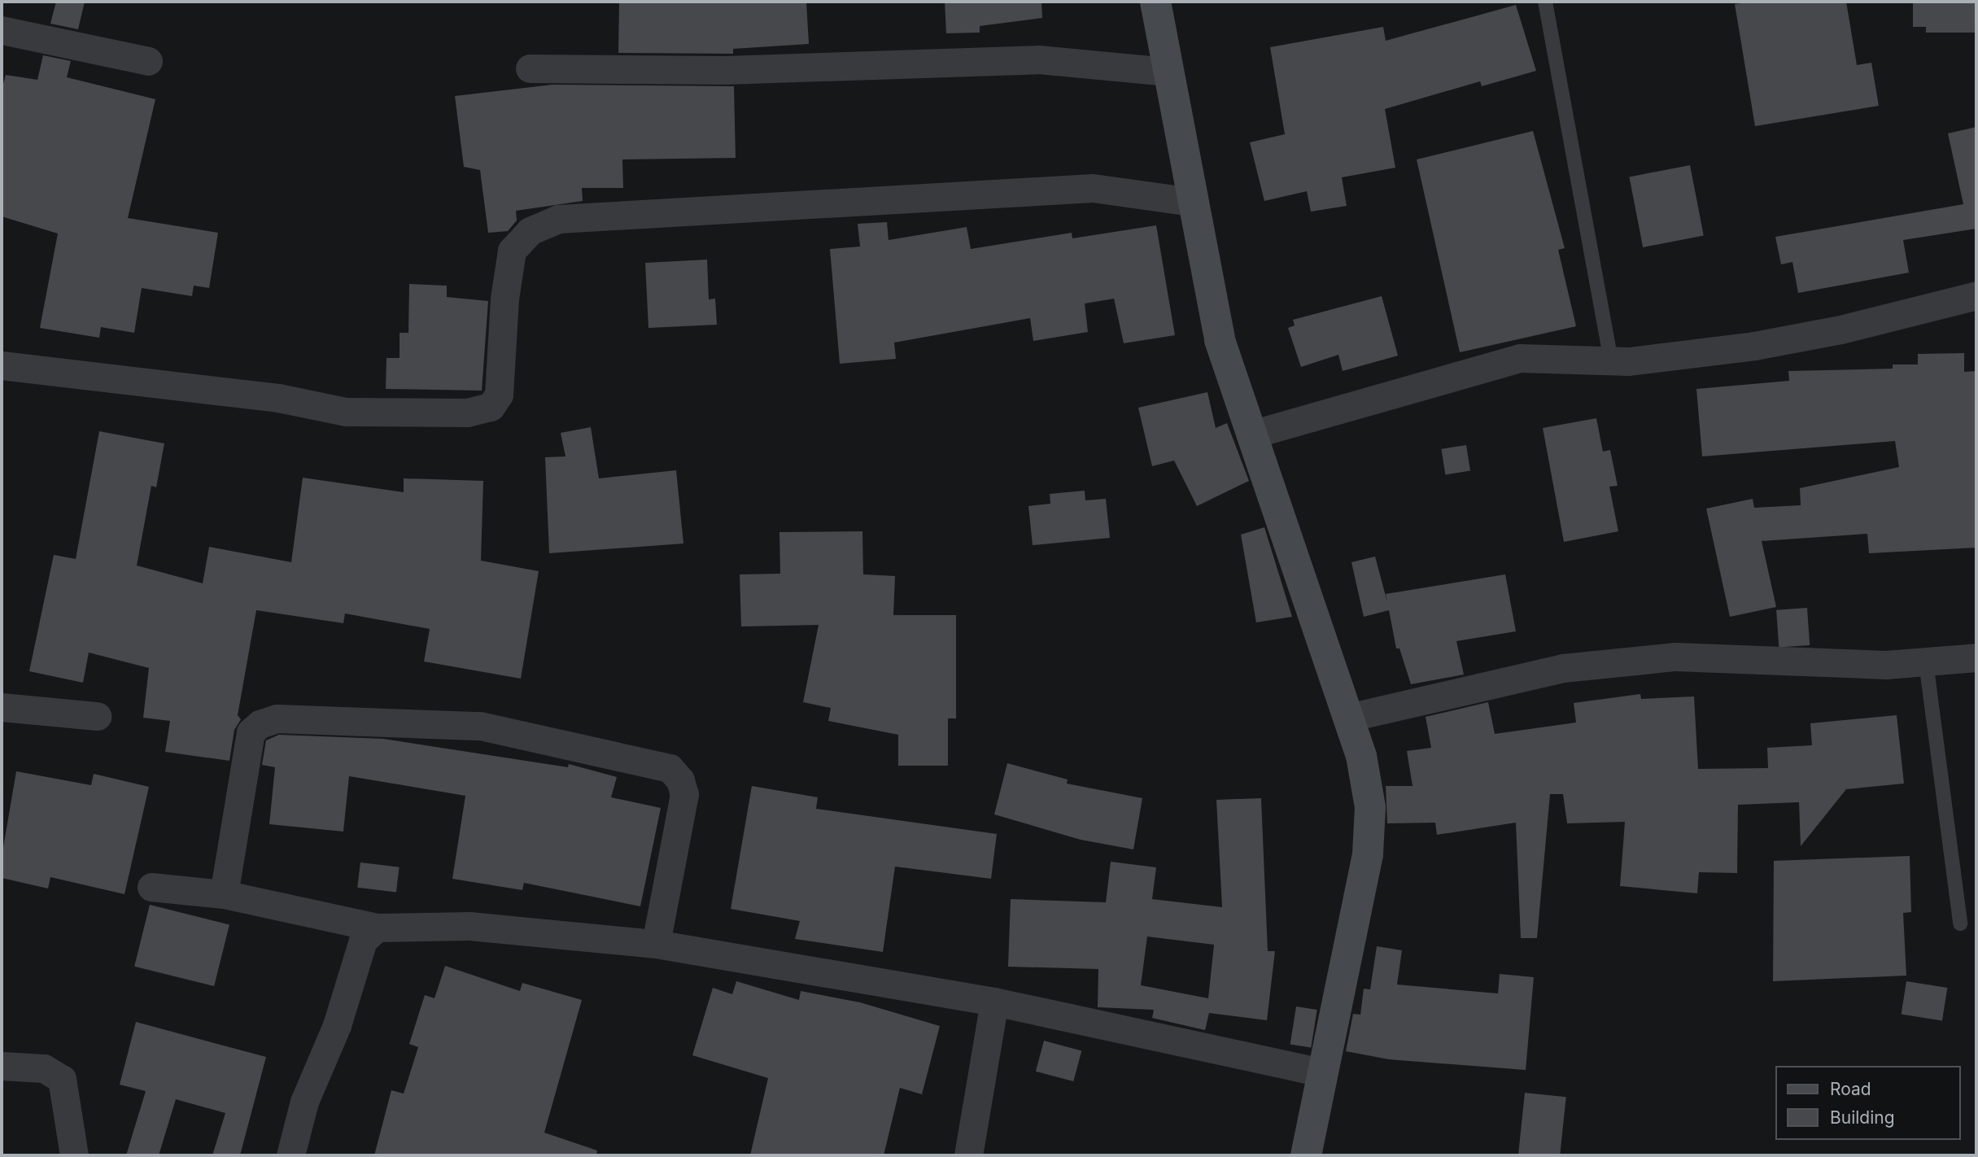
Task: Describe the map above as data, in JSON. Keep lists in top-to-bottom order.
{
  "legend": ["Road", "Building"]
}
